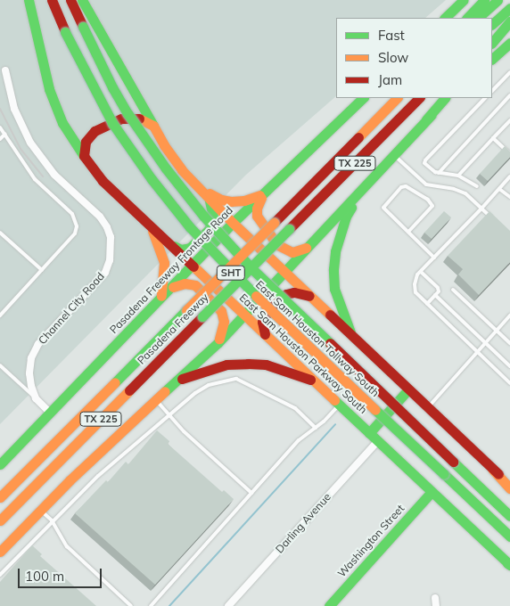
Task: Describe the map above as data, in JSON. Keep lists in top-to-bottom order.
{
  "streets": {
    "main road": [
      "TX 225",
      "Pasadena Freeway Frontage Road",
      "SHT",
      "Pasadena Freeway",
      "East Sam Houston Tollway South",
      "East Sam Houston Parkway South",
      "Washington Street"
    ],
    "street": ["Channel City Road", "Darling Avenue"]
  },
  "crossings": [
    ["Pasadena Freeway Frontage Road", "East Sam Houston Parkway South"],
    ["East Sam Houston Parkway South", "Darling Avenue"],
    ["East Sam Houston Parkway South", "Washington Street"]
  ],
  "legend": ["Fast", "Slow", "Jam"],
  "scale_bar": "100 m"
}
